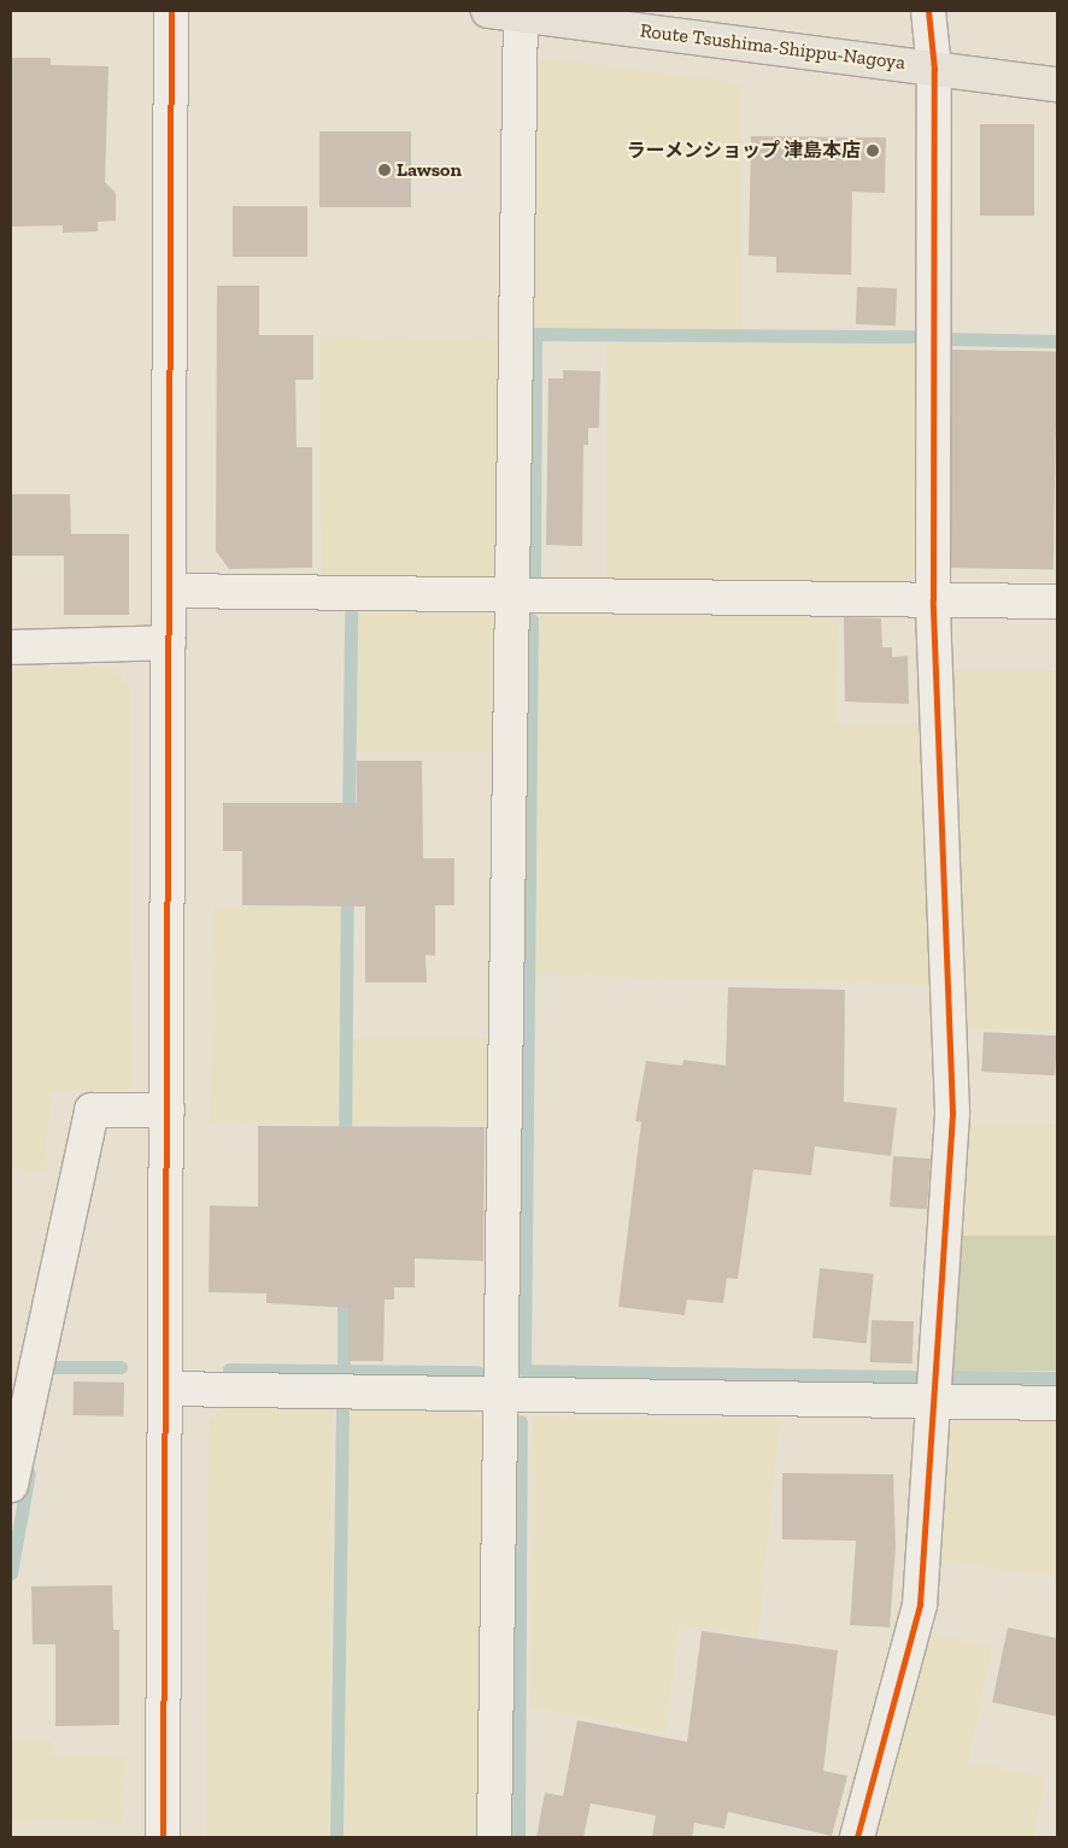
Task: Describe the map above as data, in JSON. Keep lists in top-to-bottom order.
{
  "streets": {
    "main road": ["Route Tsushima-Shippu-Nagoya"]
  },
  "places": ["ラーメンショップ 津島本店", "Lawson"]
}
